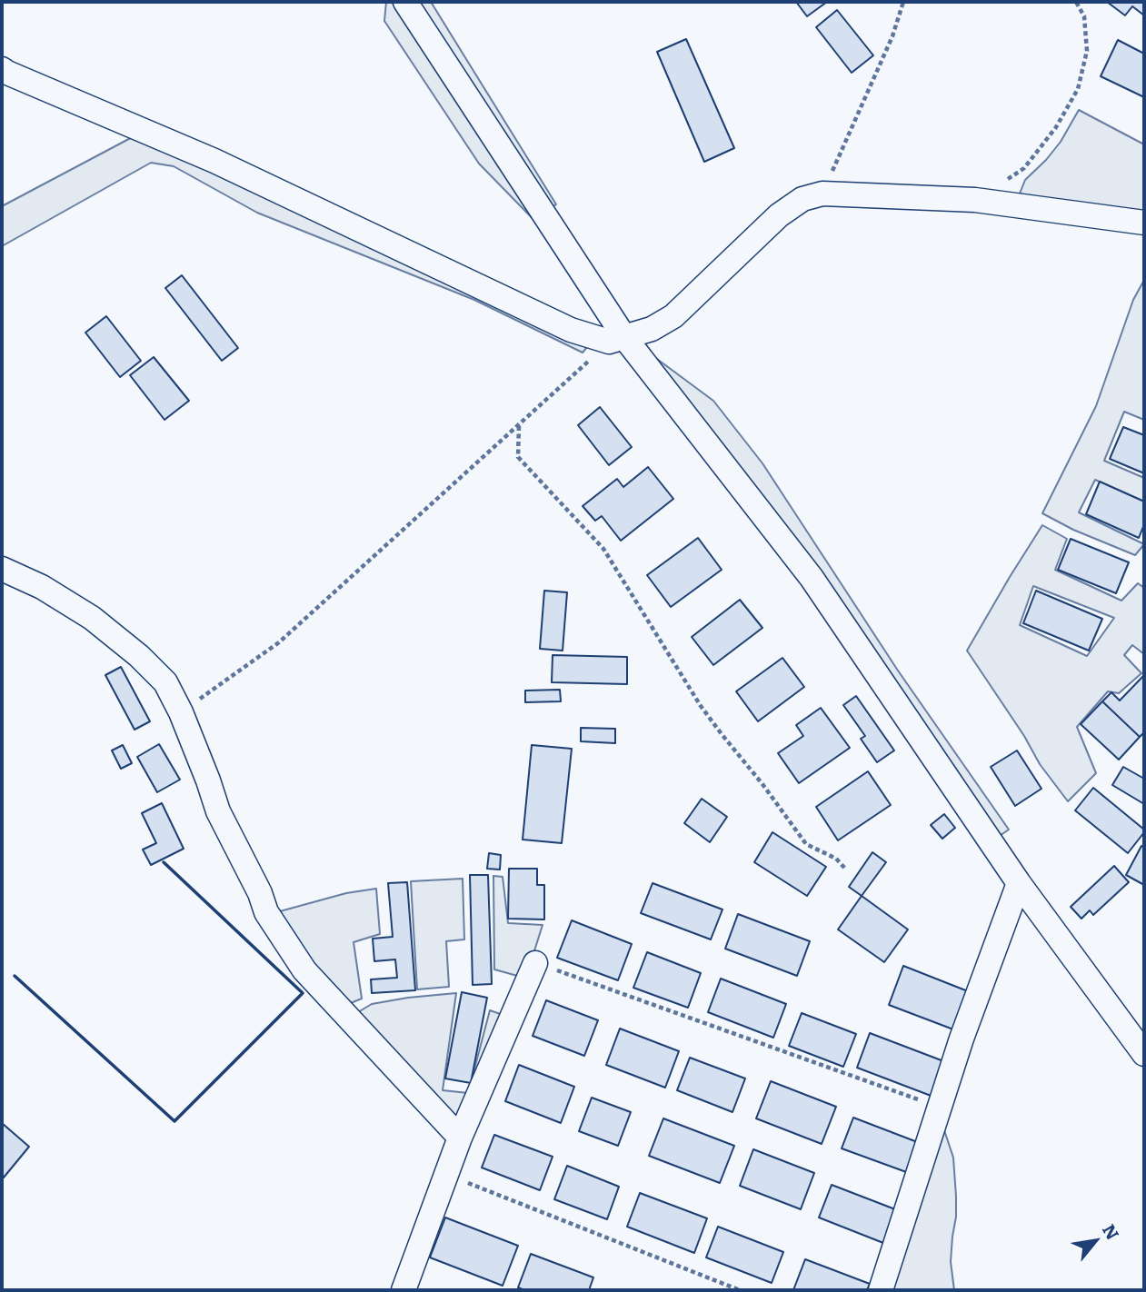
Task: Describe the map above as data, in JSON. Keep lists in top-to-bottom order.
{
  "north": "top right"
}
